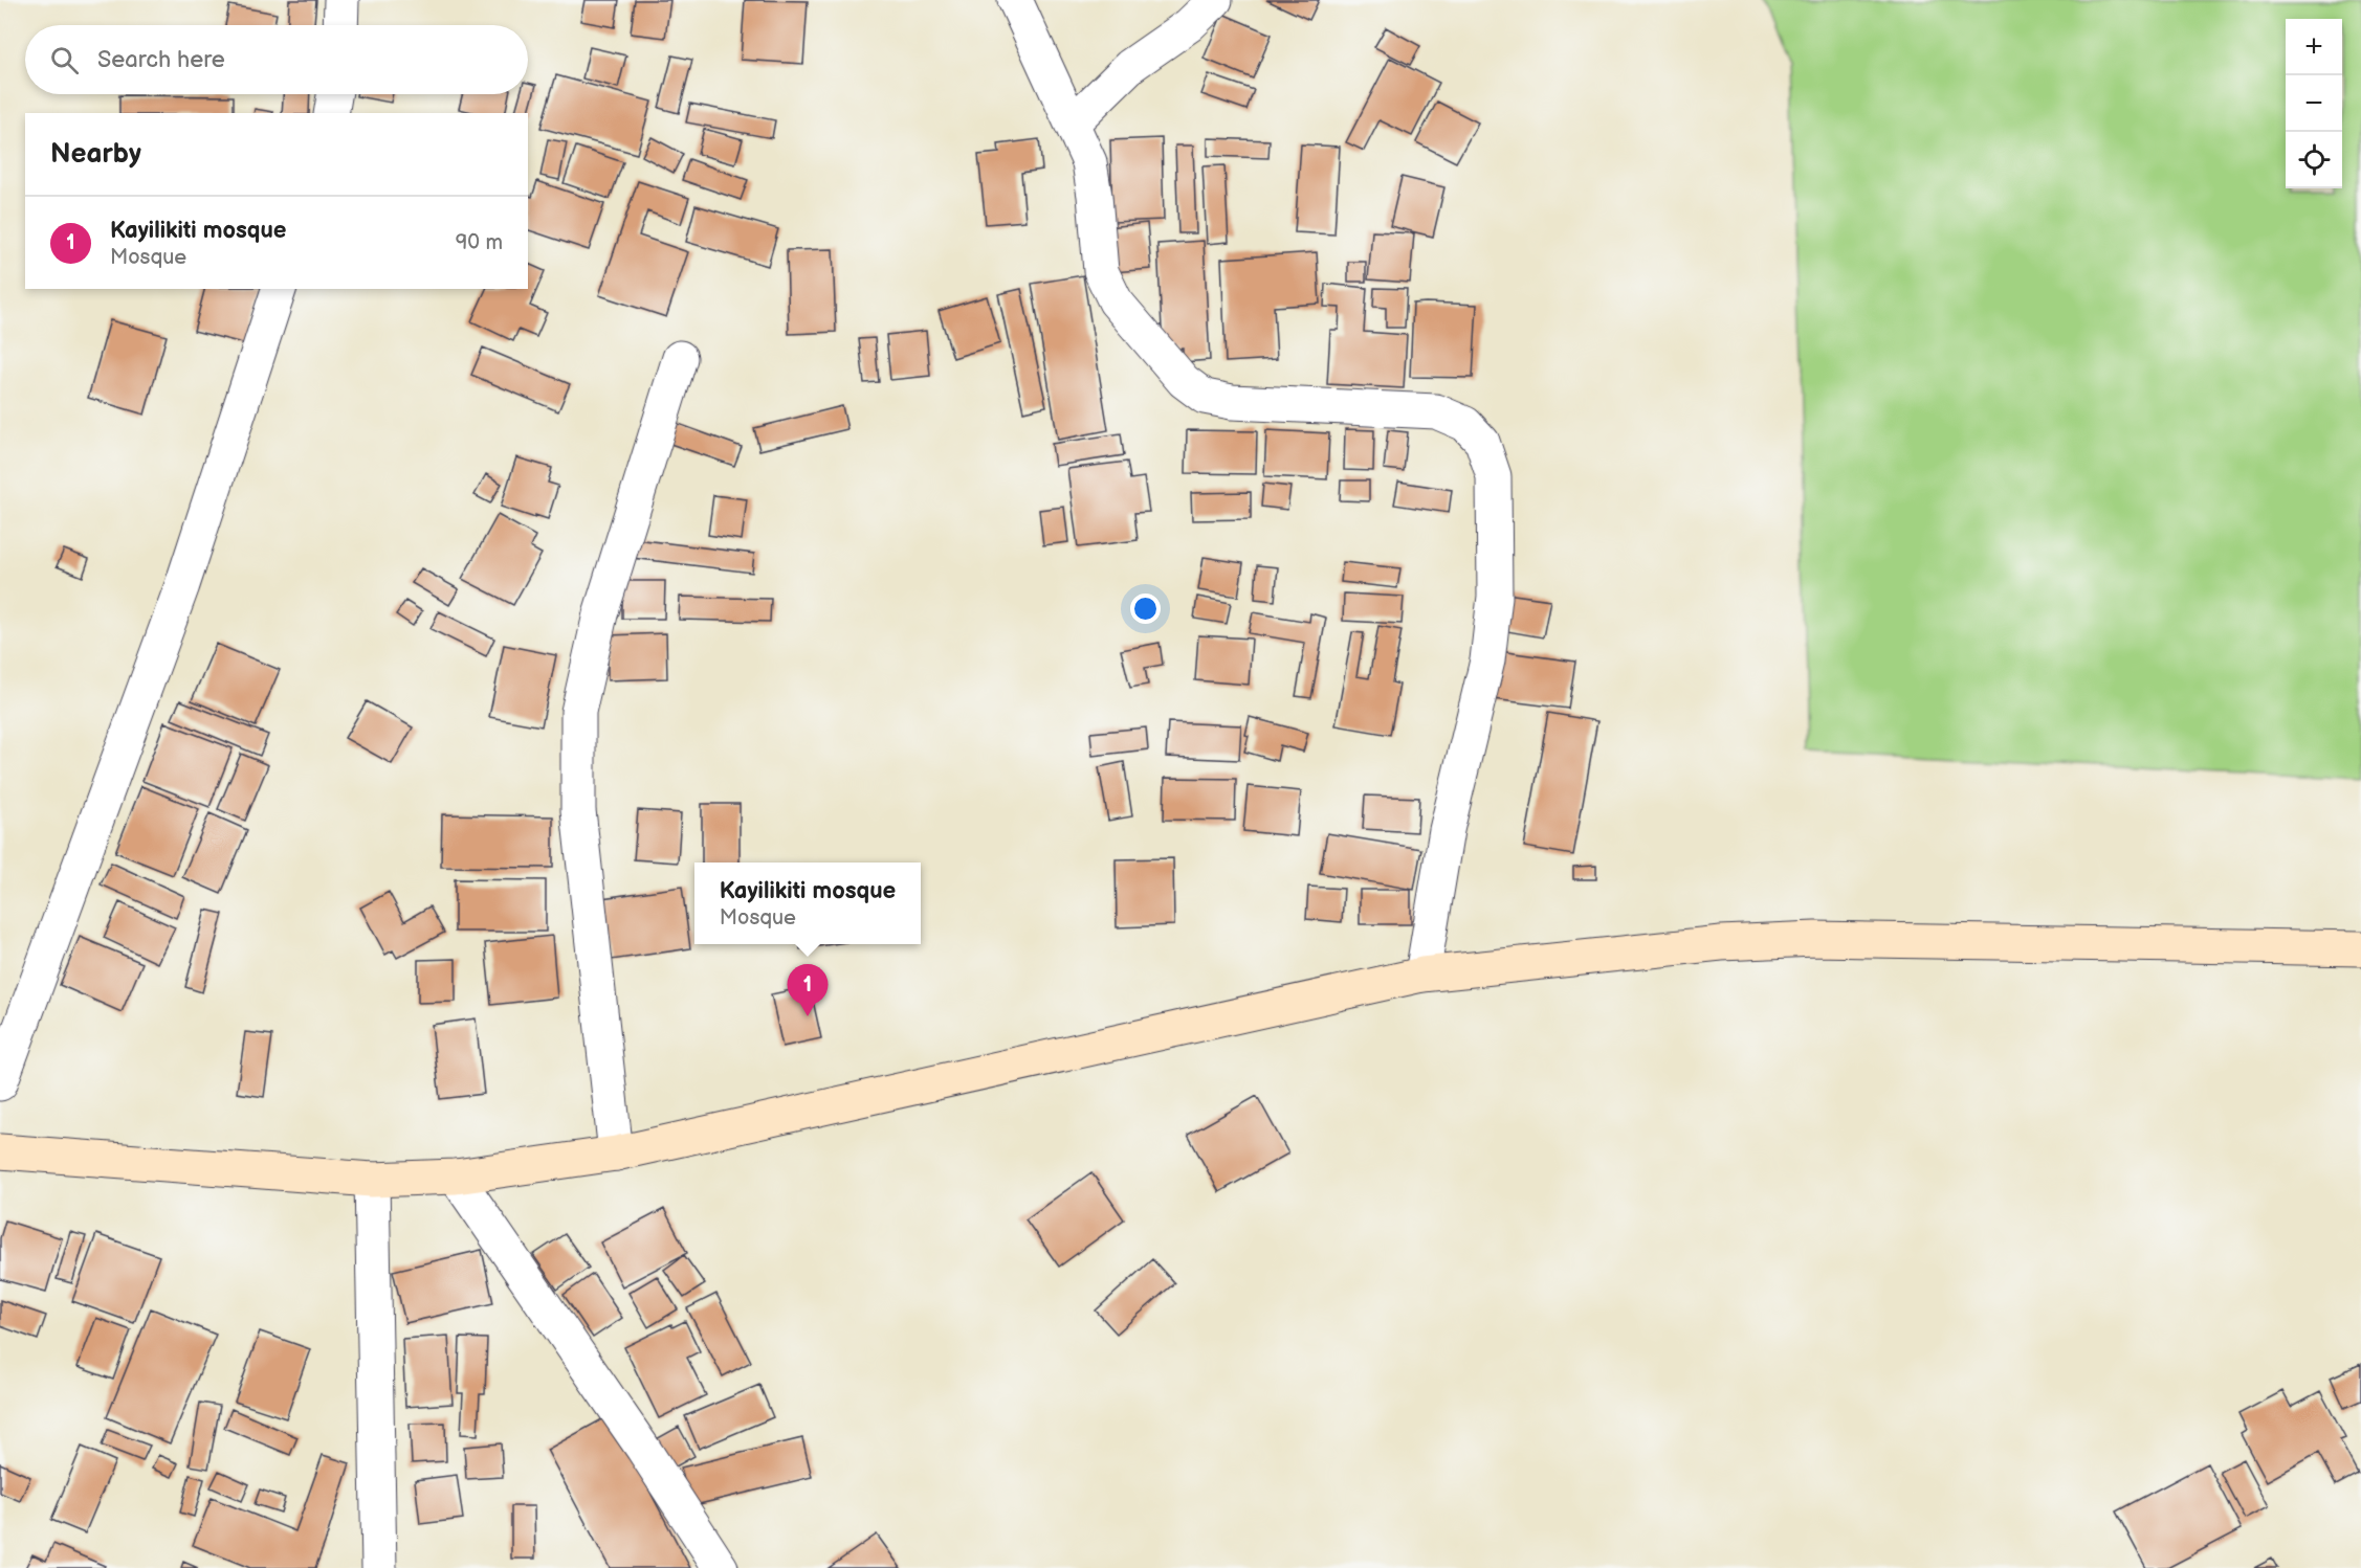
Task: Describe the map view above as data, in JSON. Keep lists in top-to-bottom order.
{
  "page": {
    "map_buttons": ["+", "−"],
    "search": "Search here",
    "heading": "Nearby",
    "list": [
      {
        "mark": "1",
        "name": "Kayilikiti mosque",
        "note": "Mosque",
        "value": "90 m"
      }
    ],
    "popup": ["Kayilikiti mosque", "Mosque"],
    "pins": "1"
  }
}
